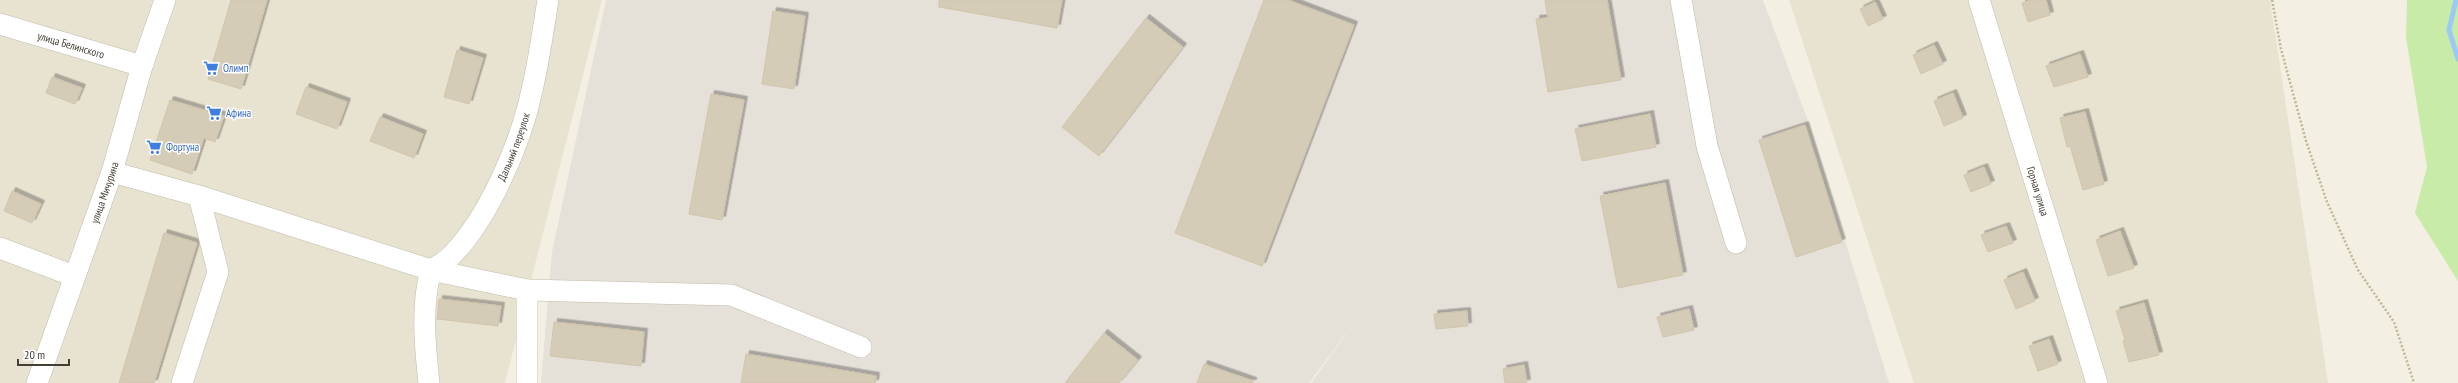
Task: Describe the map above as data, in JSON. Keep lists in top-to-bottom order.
{
  "streets": {
    "street": [
      "улица Белинского",
      "Дальний переулок",
      "Горная улица",
      "улица Мичурина"
    ]
  },
  "crossings": [
    ["улица Белинского", "улица Мичурина"]
  ],
  "places": {
    "supermarket": ["Олимп", "Афина", "Фортуна"]
  },
  "scale_bar": "20 m"
}
